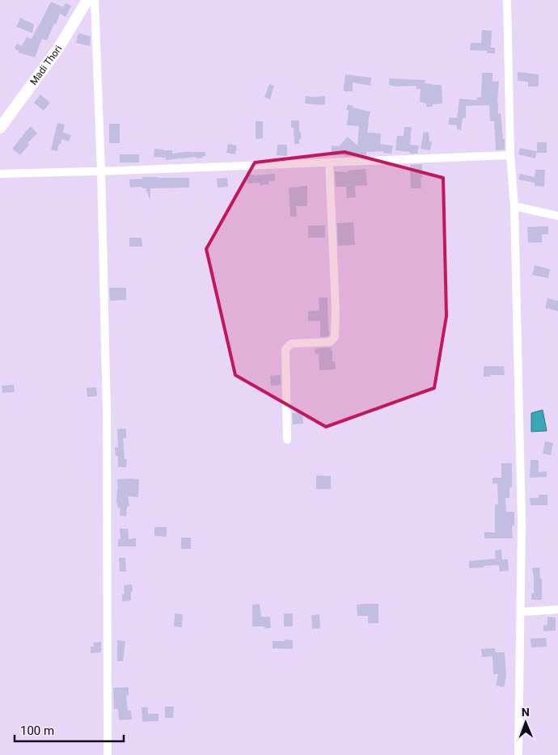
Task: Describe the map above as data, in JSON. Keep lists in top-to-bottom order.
{
  "streets": {
    "main road": ["Madi Thori"]
  },
  "scale_bar": "100 m",
  "north": "top"
}
